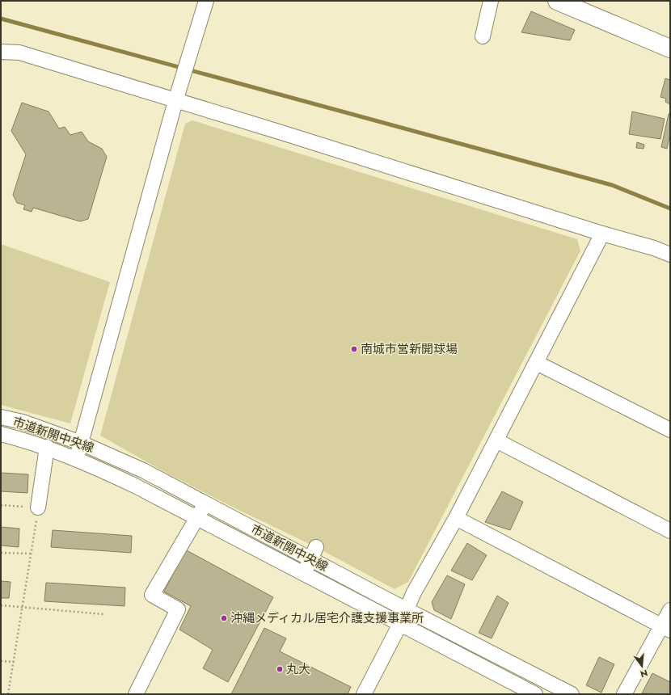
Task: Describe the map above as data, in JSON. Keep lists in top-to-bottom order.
{
  "streets": {
    "street": ["市道新開中央線"]
  },
  "places": ["南城市営新開球場", "沖縄メディカル居宅介護支援事業所", "丸大"],
  "north": "bottom"
}
